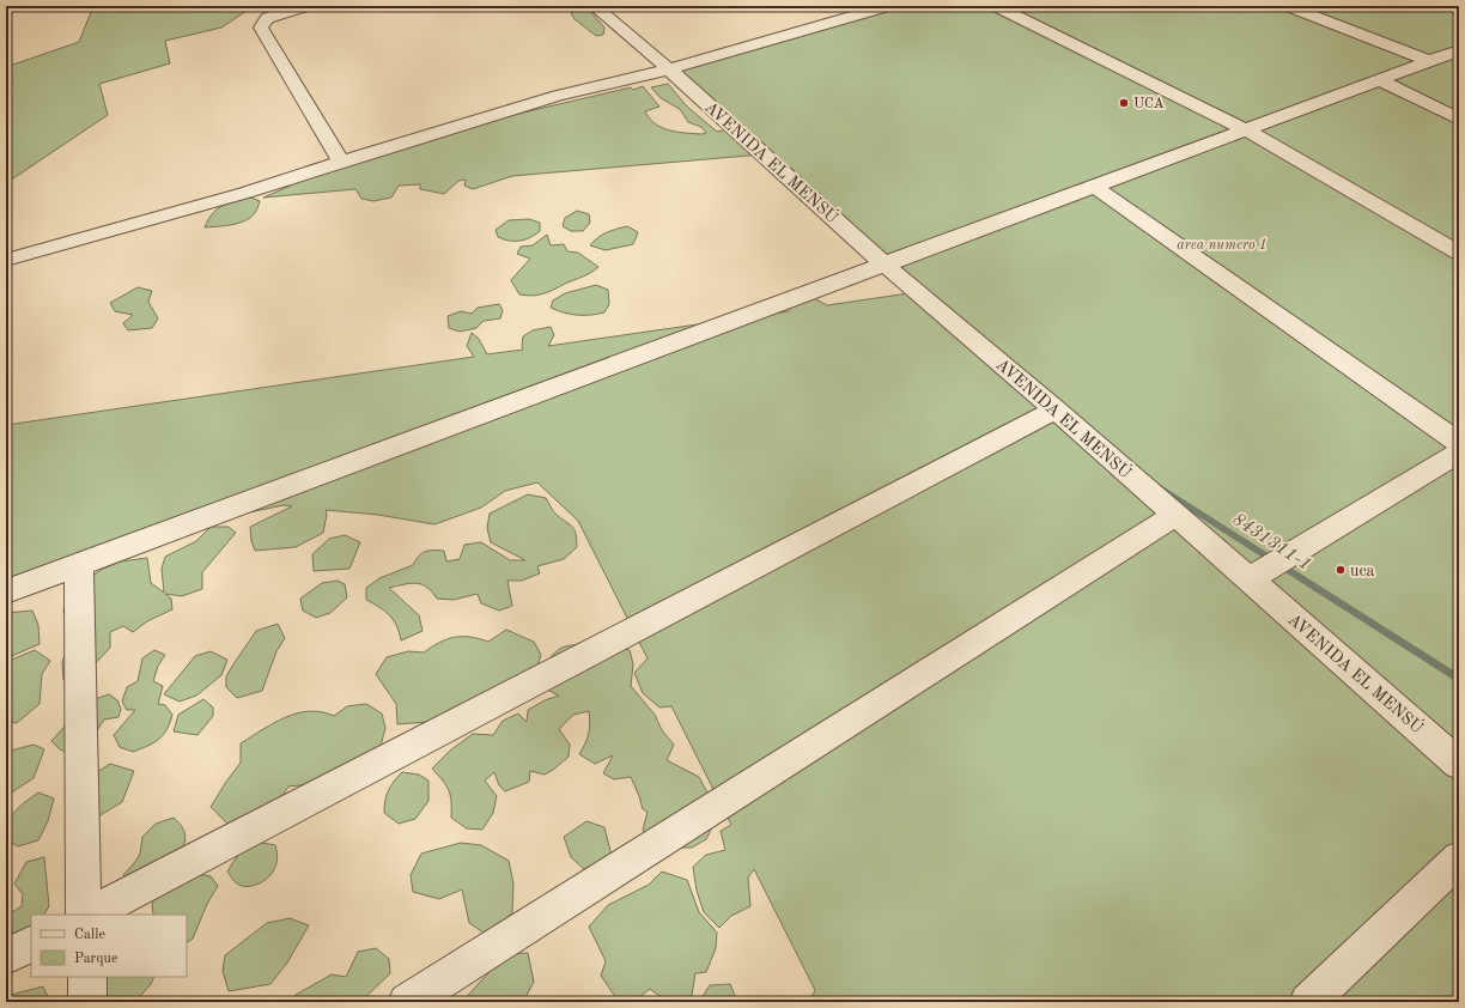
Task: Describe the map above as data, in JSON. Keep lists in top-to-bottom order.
{
  "streets": {
    "street": ["AVENIDA EL MENSÚ"]
  },
  "water": ["8431311-1"],
  "parks": ["area numero 1"],
  "places": ["UCA", "uca"],
  "legend": ["Calle", "Parque"]
}
